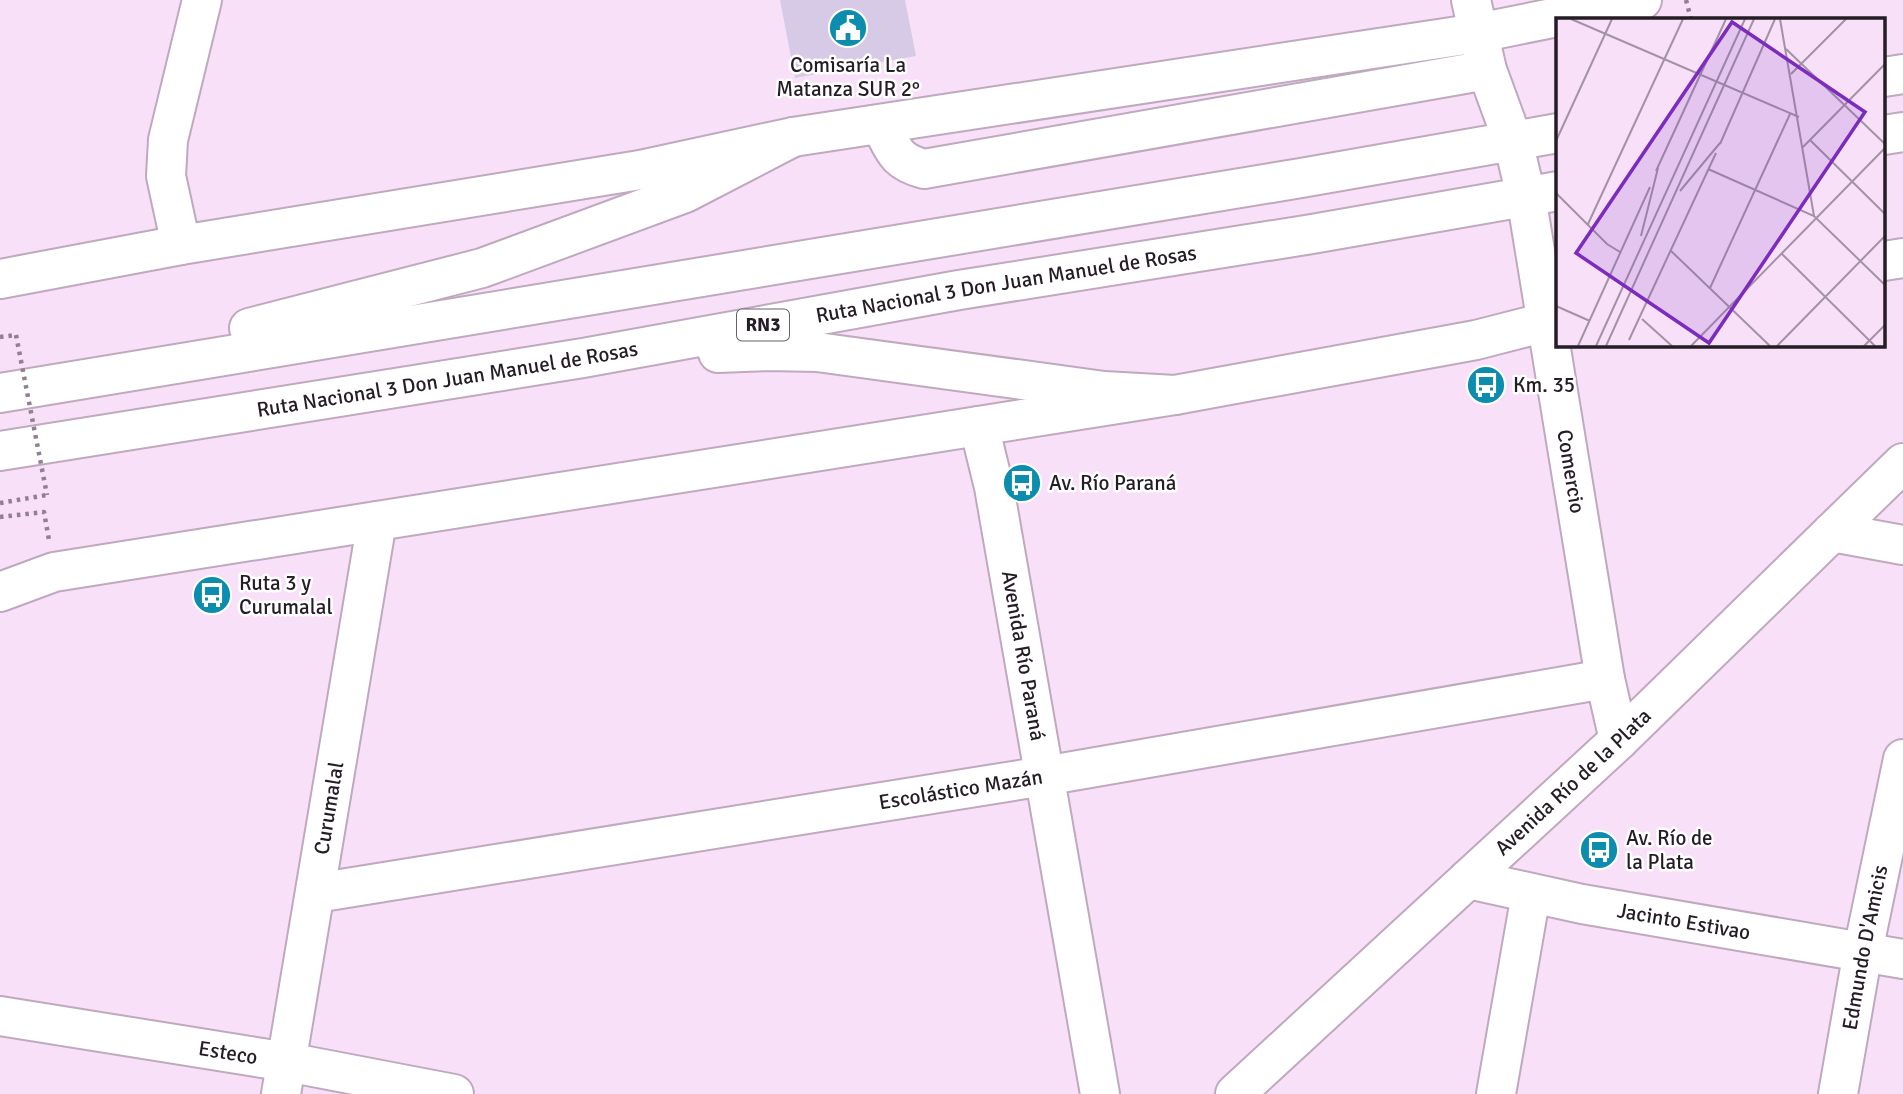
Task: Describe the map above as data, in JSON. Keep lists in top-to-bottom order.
{
  "streets": {
    "main road": [
      "Ruta Nacional 3 Don Juan Manuel de Rosas",
      "RN3",
      "Comercio",
      "Avenida Río Paraná",
      "Avenida Río de la Plata",
      "Escolástico Mazán",
      "Curumalal",
      "Jacinto Estivao",
      "Edmundo D'Amicis",
      "Esteco"
    ]
  },
  "crossings": [
    ["Ruta Nacional 3 Don Juan Manuel de Rosas", "Comercio"],
    ["Comercio", "Avenida Río de la Plata"],
    ["Comercio", "Escolástico Mazán"],
    ["Avenida Río Paraná", "Escolástico Mazán"],
    ["Avenida Río de la Plata", "Jacinto Estivao"],
    ["Escolástico Mazán", "Curumalal"],
    ["Curumalal", "Esteco"],
    ["Jacinto Estivao", "Edmundo D'Amicis"]
  ],
  "places": {
    "public building": ["Comisaría La Matanza SUR 2°"],
    "bus stop": [
      "Km. 35",
      "Av. Río Paraná",
      "Ruta 3 y Curumalal",
      "Av. Río de la Plata"
    ]
  }
}
